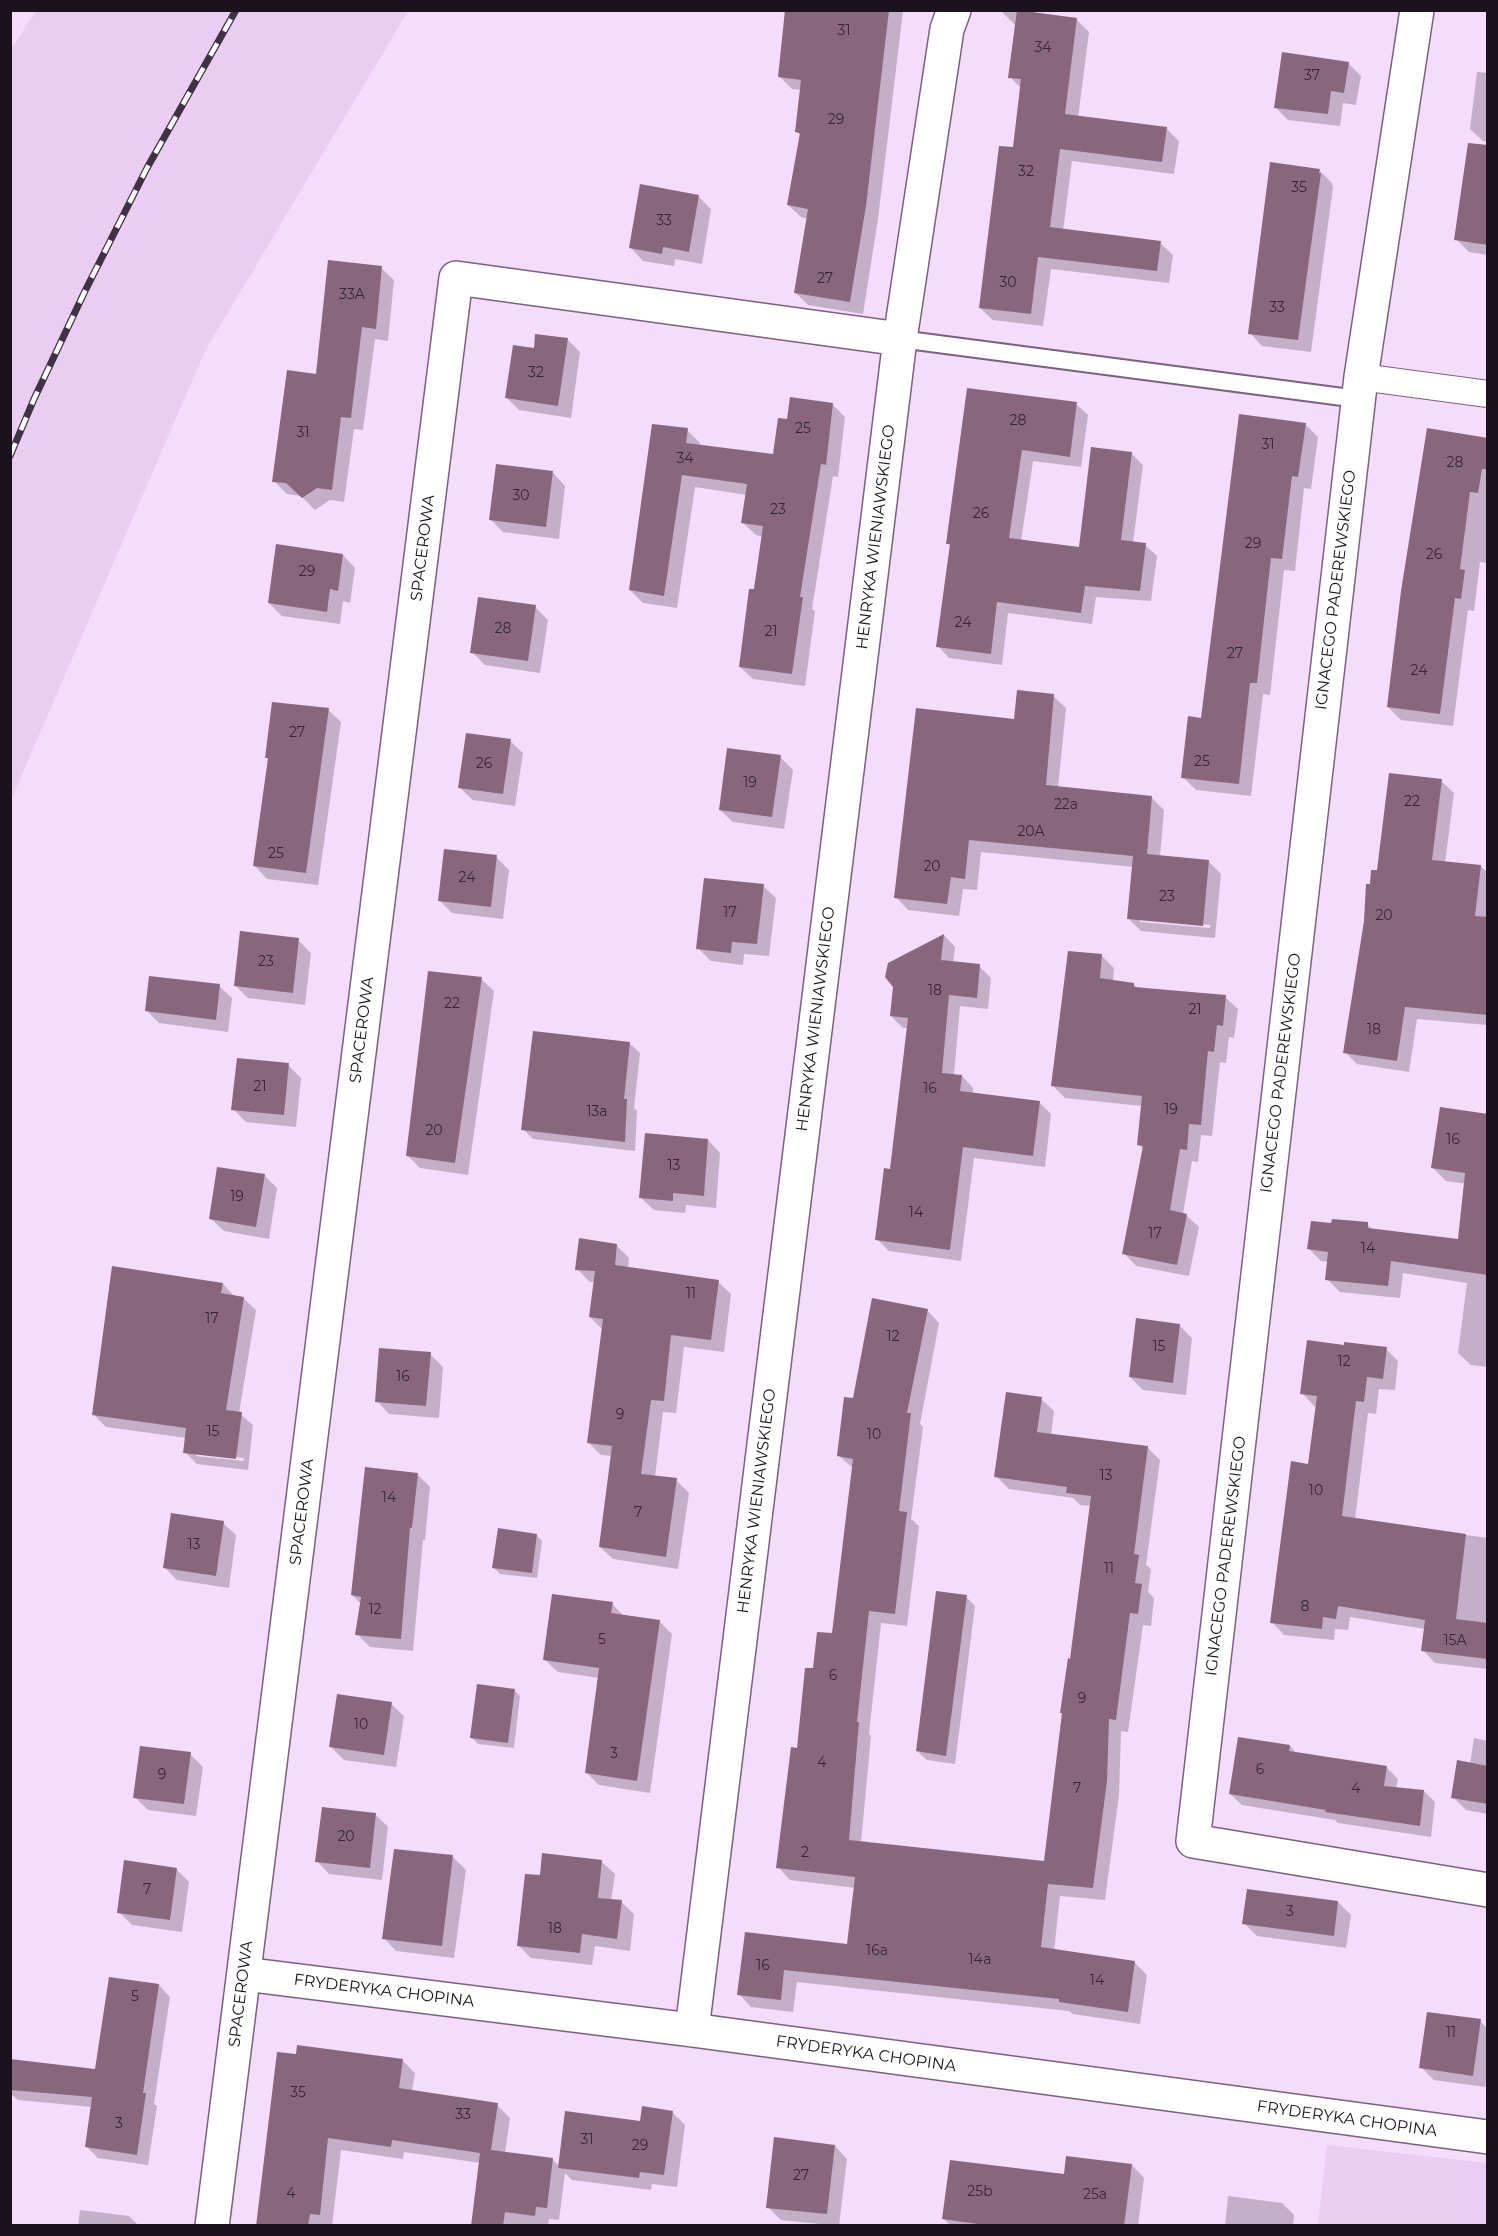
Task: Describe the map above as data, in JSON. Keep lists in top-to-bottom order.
{
  "streets": {
    "street": [
      "HENRYKA WIENIAWSKIEGO",
      "SPACEROWA",
      "IGNACEGO PADEREWSKIEGO",
      "FRYDERYKA CHOPINA"
    ]
  },
  "crossings": [
    ["HENRYKA WIENIAWSKIEGO", "SPACEROWA"],
    ["HENRYKA WIENIAWSKIEGO", "FRYDERYKA CHOPINA"],
    ["SPACEROWA", "FRYDERYKA CHOPINA"]
  ],
  "house_numbers": [
    "31",
    "34",
    "37",
    "29",
    "32",
    "35",
    "33",
    "27",
    "30",
    "33A",
    "33",
    "32",
    "28",
    "25",
    "31",
    "31",
    "34",
    "28",
    "30",
    "23",
    "26",
    "29",
    "26",
    "29",
    "24",
    "28",
    "21",
    "27",
    "24",
    "27",
    "25",
    "26",
    "19",
    "22",
    "22a",
    "20A",
    "25",
    "20",
    "24",
    "23",
    "17",
    "20",
    "23",
    "18",
    "22",
    "21",
    "18",
    "21",
    "16",
    "19",
    "13a",
    "20",
    "16",
    "13",
    "19",
    "14",
    "17",
    "14",
    "11",
    "17",
    "12",
    "15",
    "12",
    "16",
    "9",
    "15",
    "10",
    "13",
    "10",
    "14",
    "7",
    "13",
    "11",
    "8",
    "12",
    "5",
    "15A",
    "6",
    "9",
    "10",
    "3",
    "4",
    "6",
    "9",
    "7",
    "4",
    "20",
    "2",
    "7",
    "3",
    "18",
    "16a",
    "14a",
    "16",
    "14",
    "5",
    "11",
    "35",
    "33",
    "3",
    "31",
    "29",
    "27",
    "25b",
    "4",
    "25a"
  ]
}
